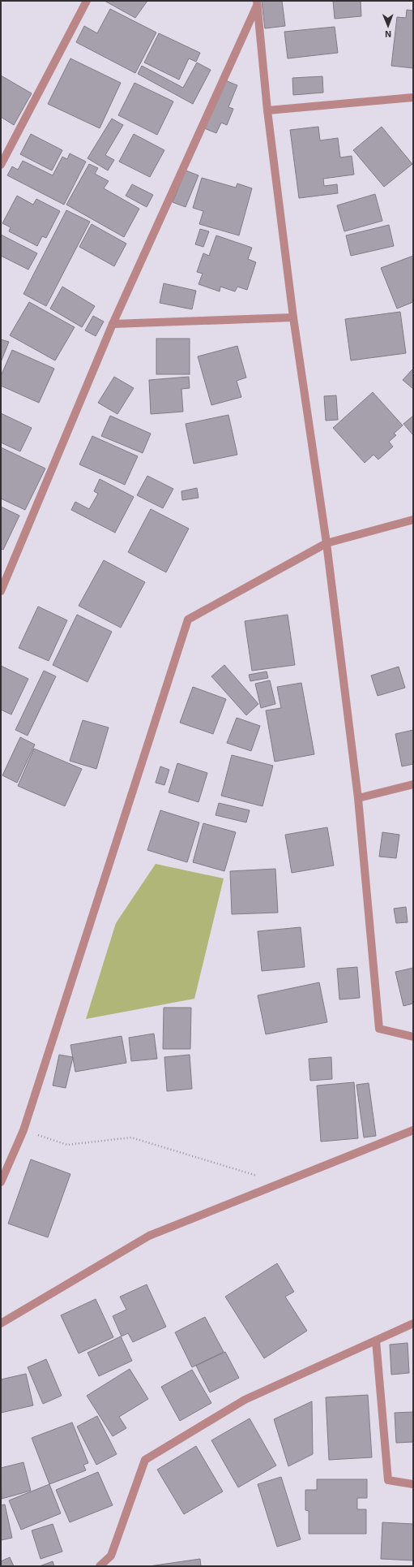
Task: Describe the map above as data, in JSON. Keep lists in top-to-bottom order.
{
  "north": "bottom"
}
